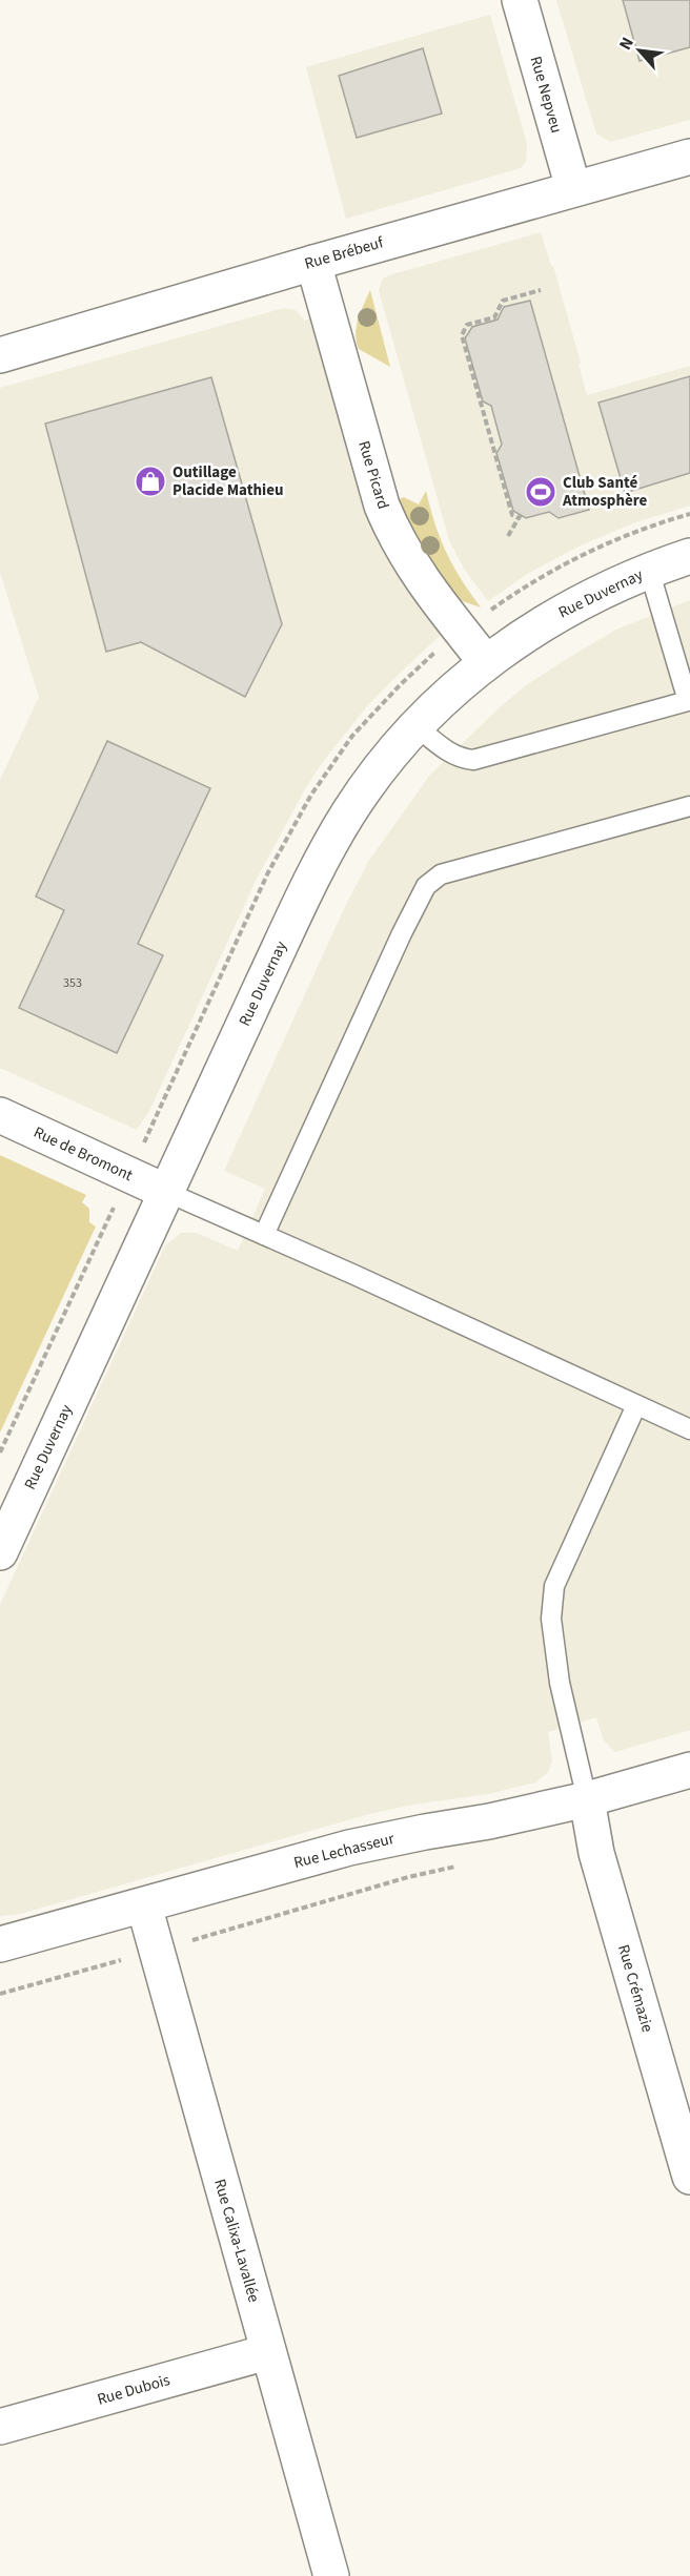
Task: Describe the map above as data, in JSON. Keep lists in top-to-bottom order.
{
  "streets": {
    "street": [
      "Rue Nepveu",
      "Rue Brébeuf",
      "Rue Picard",
      "Rue Duvernay",
      "Rue de Bromont",
      "Rue Lechasseur",
      "Rue Crémazie",
      "Rue Calixa-Lavallée",
      "Rue Dubois"
    ]
  },
  "crossings": [
    ["Rue Nepveu", "Rue Brébeuf"],
    ["Rue Brébeuf", "Rue Picard"],
    ["Rue Picard", "Rue Duvernay"],
    ["Rue Duvernay", "Rue de Bromont"],
    ["Rue Lechasseur", "Rue Crémazie"],
    ["Rue Lechasseur", "Rue Calixa-Lavallée"],
    ["Rue Calixa-Lavallée", "Rue Dubois"]
  ],
  "places": {
    "shop": ["Outillage Placide Mathieu"],
    "sports": ["Club Santé Atmosphère"]
  },
  "house_numbers": ["353"],
  "north": "top left"
}
